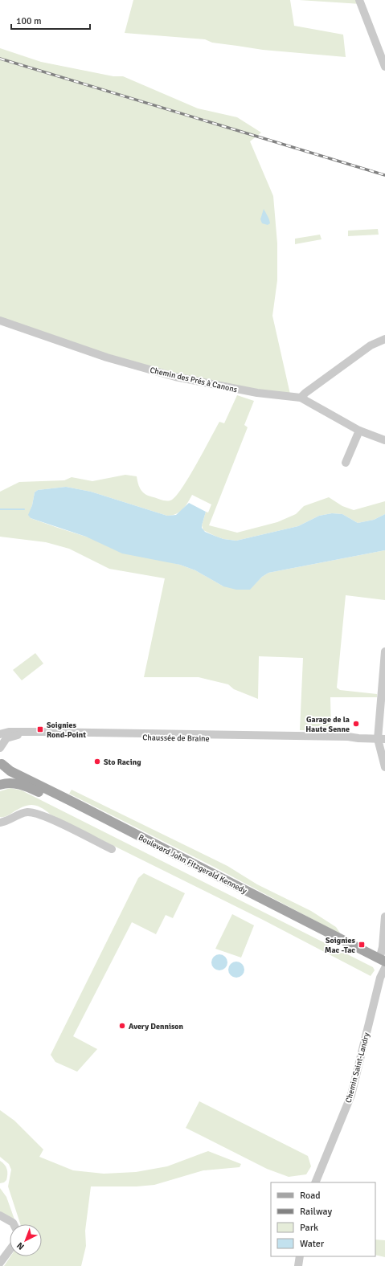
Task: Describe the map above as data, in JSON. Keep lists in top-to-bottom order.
{
  "streets": {
    "main road": ["Boulevard John Fitzgerald Kennedy"],
    "street": ["Chemin des Prés à Canons", "Chaussée de Braine", "Chemin Saint-Landry"]
  },
  "crossings": [
    ["Boulevard John Fitzgerald Kennedy", "Chemin Saint-Landry"]
  ],
  "places": {
    "other": ["Garage de la Haute Senne", "Sto Racing", "Avery Dennison"],
    "transit": ["Soignies Rond-Point", "Soignies Mac -Tac"]
  },
  "legend": [
    "Road",
    "Railway",
    "Park",
    "Water"
  ],
  "scale_bar": "100 m",
  "north": "bottom left"
}
